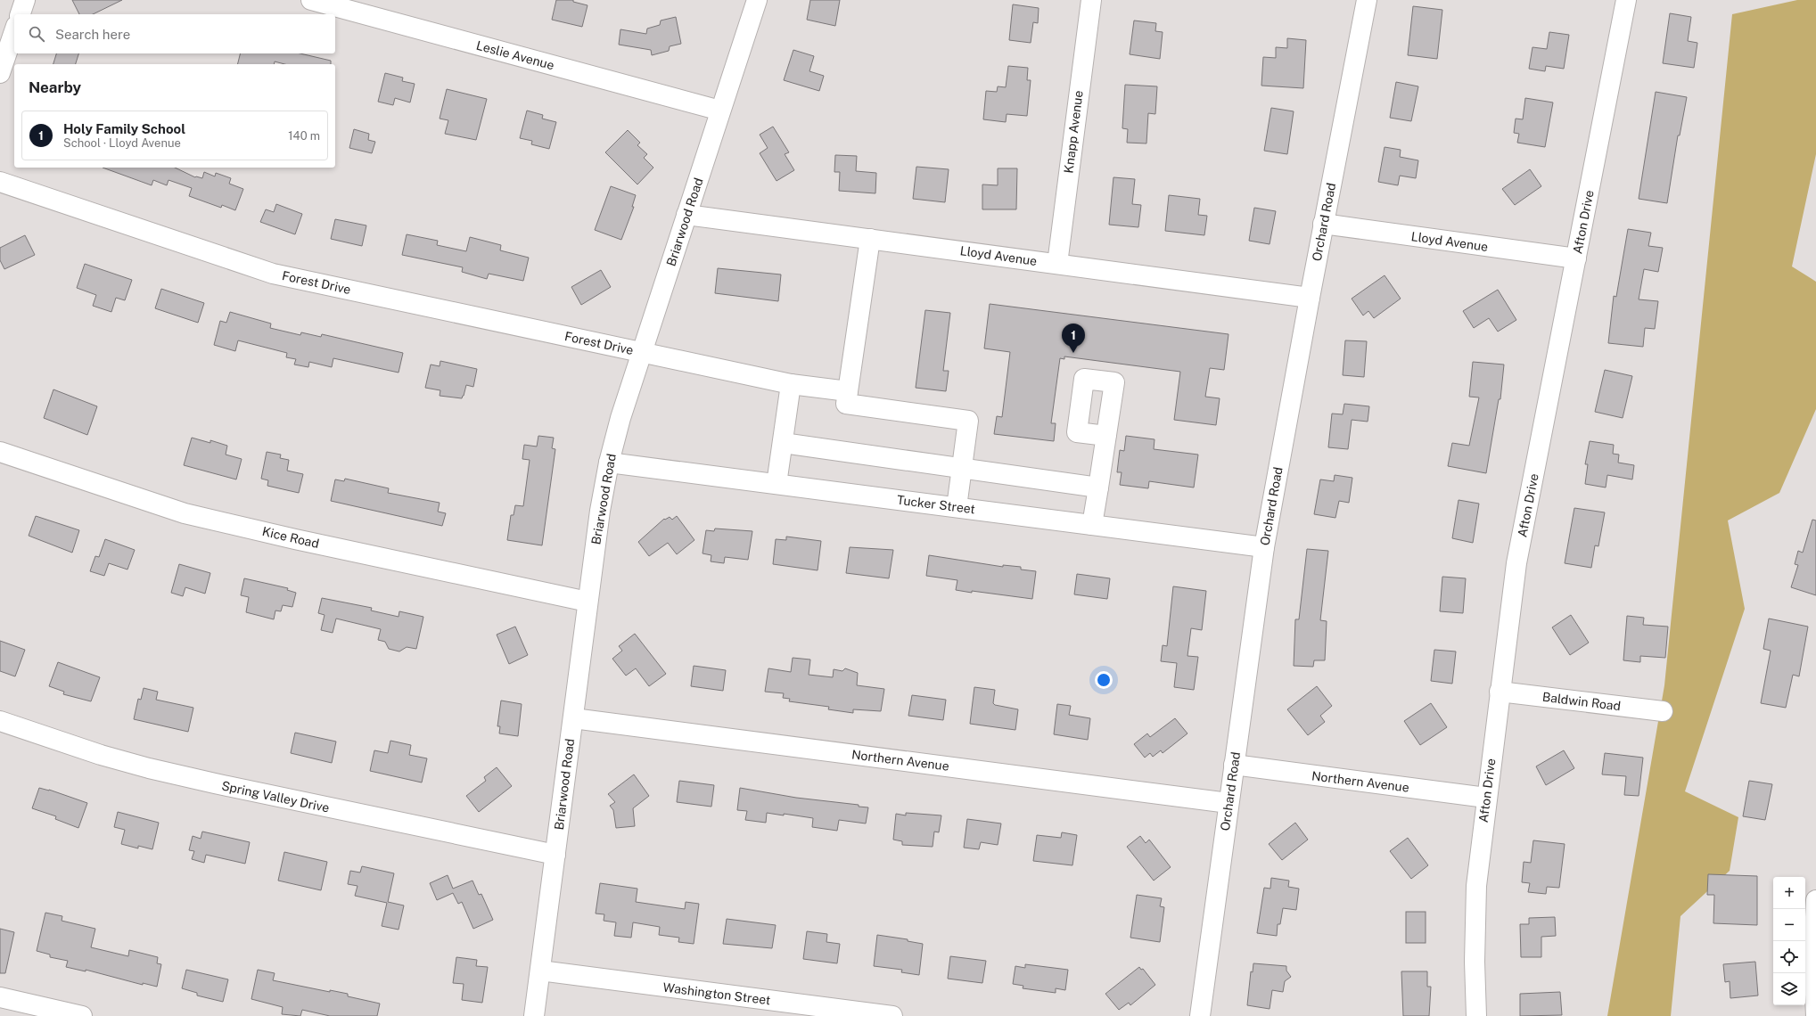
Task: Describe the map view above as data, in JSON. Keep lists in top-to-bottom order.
{
  "streets": {
    "street": [
      "Leslie Avenue",
      "Knapp Avenue",
      "Briarwood Road",
      "Orchard Road",
      "Afton Drive",
      "Lloyd Avenue",
      "Forest Drive",
      "Tucker Street",
      "Kice Road",
      "Baldwin Road",
      "Northern Avenue",
      "Spring Valley Drive",
      "Washington Street"
    ]
  },
  "crossings": [
    ["Leslie Avenue", "Briarwood Road"],
    ["Knapp Avenue", "Lloyd Avenue"],
    ["Briarwood Road", "Lloyd Avenue"],
    ["Briarwood Road", "Forest Drive"],
    ["Briarwood Road", "Tucker Street"],
    ["Briarwood Road", "Kice Road"],
    ["Briarwood Road", "Northern Avenue"],
    ["Briarwood Road", "Spring Valley Drive"],
    ["Briarwood Road", "Washington Street"],
    ["Orchard Road", "Lloyd Avenue"],
    ["Orchard Road", "Tucker Street"],
    ["Orchard Road", "Northern Avenue"],
    ["Afton Drive", "Lloyd Avenue"],
    ["Afton Drive", "Baldwin Road"],
    ["Afton Drive", "Northern Avenue"]
  ],
  "page": {
    "search": "Search here",
    "heading": "Nearby",
    "list": [
      {
        "mark": "1",
        "name": "Holy Family School",
        "note": "School · Lloyd Avenue",
        "value": "140 m"
      }
    ],
    "pins": "1",
    "map_buttons": ["+", "−"]
  }
}
